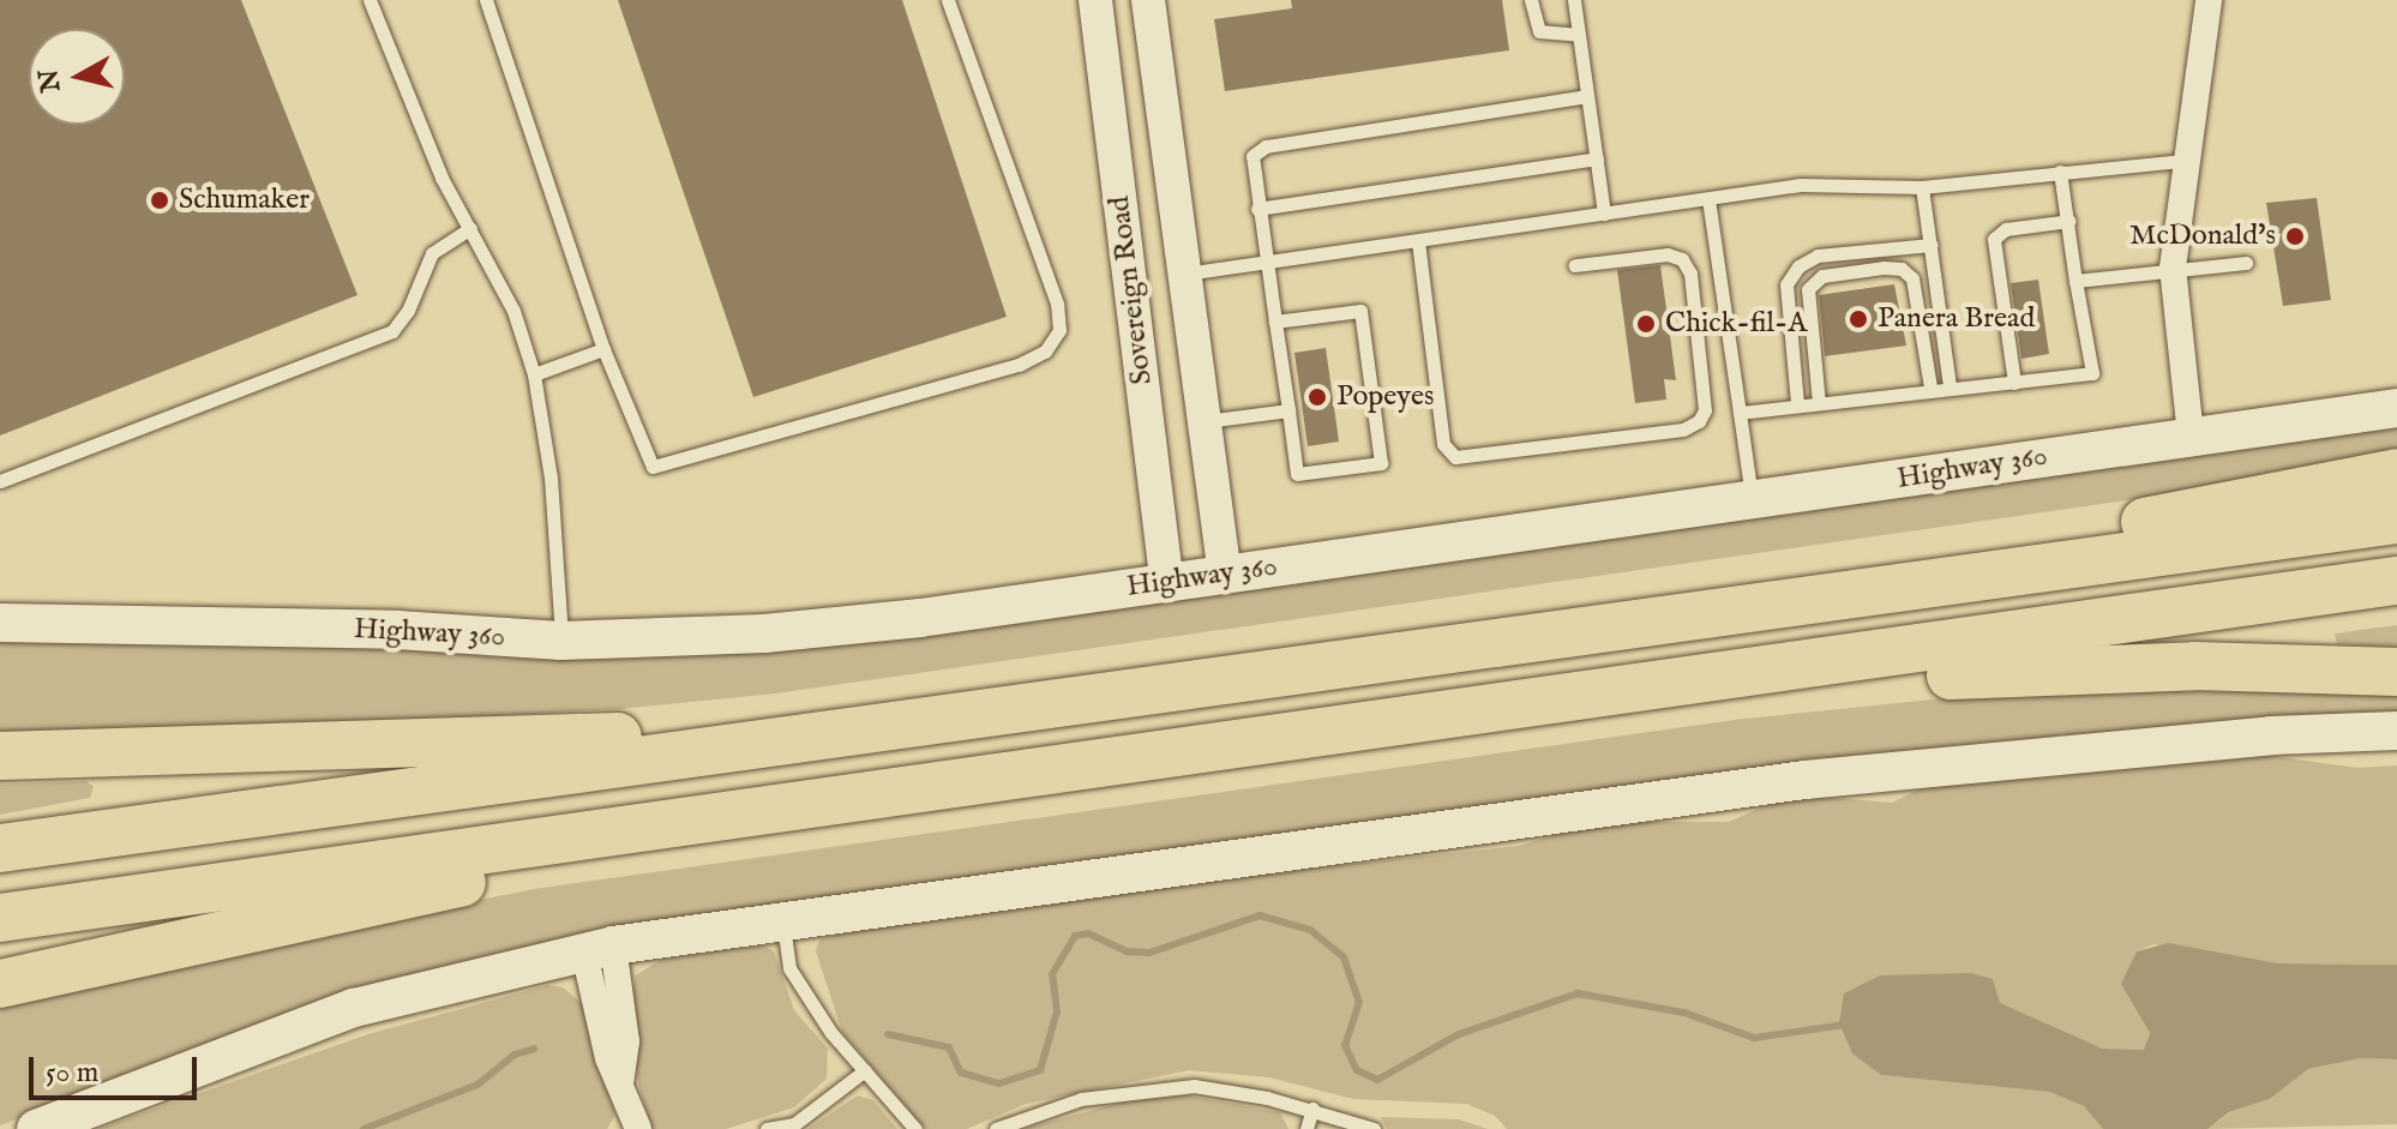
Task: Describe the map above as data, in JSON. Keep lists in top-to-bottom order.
{
  "streets": {
    "main road": ["Highway 360"],
    "street": ["Sovereign Road"]
  },
  "crossings": [
    ["Sovereign Road", "Highway 360"]
  ],
  "places": [
    "Schumaker",
    "McDonald's",
    "Panera Bread",
    "Chick-fil-A",
    "Popeyes"
  ],
  "scale_bar": "50 m",
  "north": "left"
}
